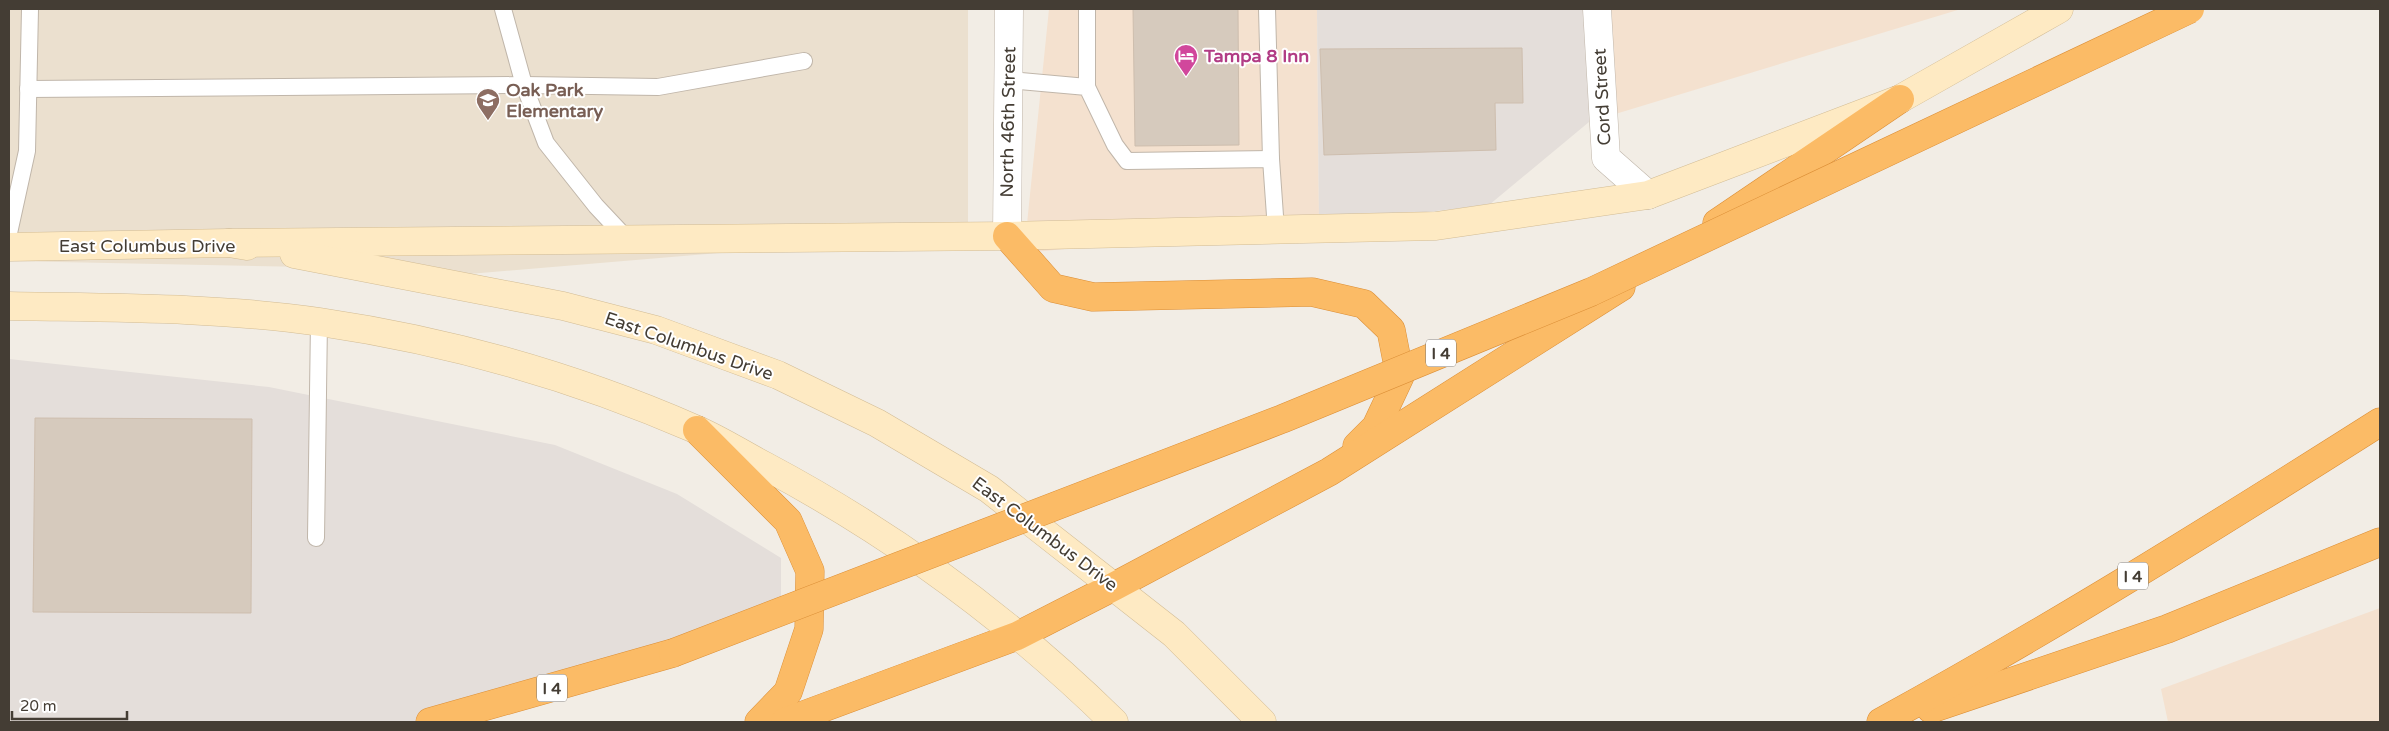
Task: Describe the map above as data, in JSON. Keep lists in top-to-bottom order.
{
  "streets": {
    "highway": ["I 4"],
    "main road": ["East Columbus Drive"],
    "street": ["Cord Street", "North 46th Street"]
  },
  "places": {
    "hotel": ["Tampa 8 Inn"],
    "school or university": ["Oak Park Elementary"]
  },
  "scale_bar": "20 m"
}
